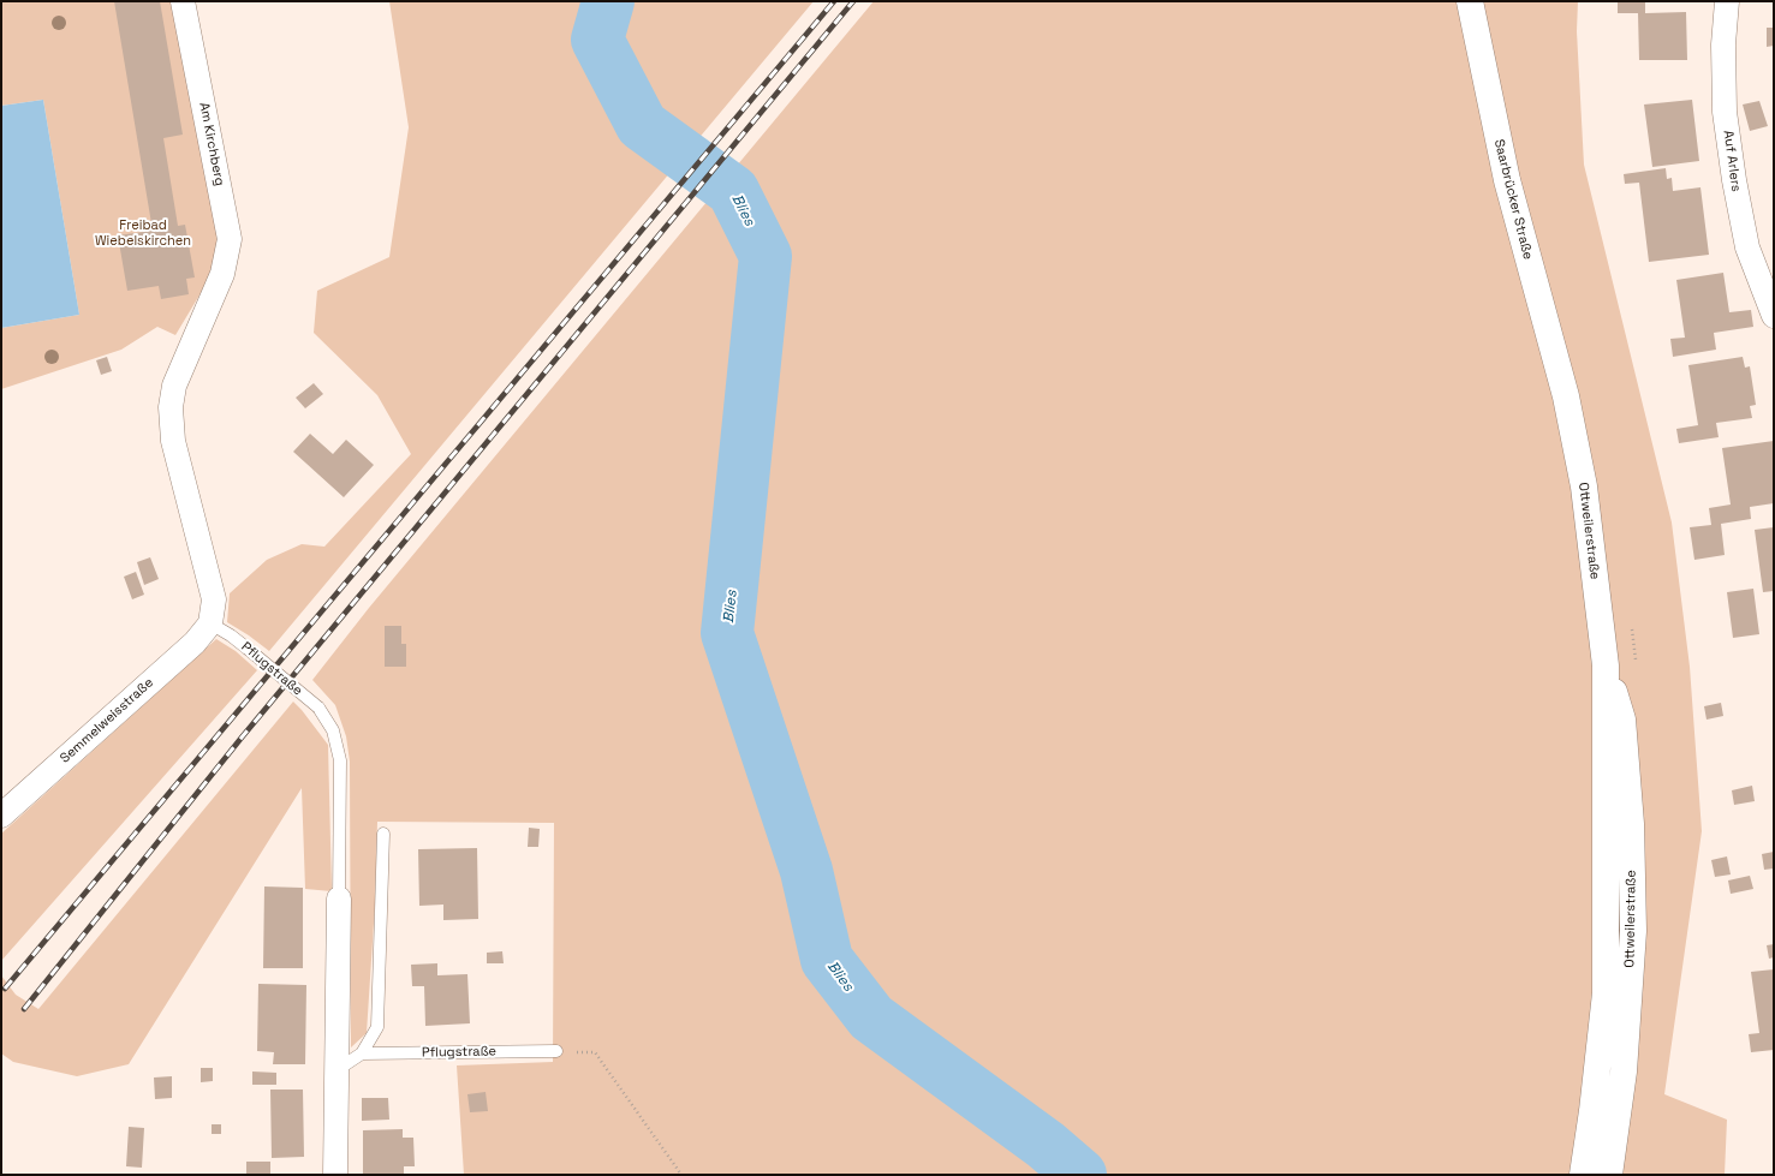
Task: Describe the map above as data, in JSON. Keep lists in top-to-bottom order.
{
  "streets": {
    "main road": ["Saarbrücker Straße", "Ottweilerstraße"],
    "street": [
      "Am Kirchberg",
      "Auf Arlers",
      "Pflugstraße",
      "Semmelweisstraße"
    ]
  },
  "crossings": [
    ["Am Kirchberg", "Pflugstraße"],
    ["Am Kirchberg", "Semmelweisstraße"],
    ["Saarbrücker Straße", "Ottweilerstraße"],
    ["Pflugstraße", "Semmelweisstraße"]
  ],
  "water": ["Blies"],
  "parks": ["Freibad Wiebelskirchen"]
}
